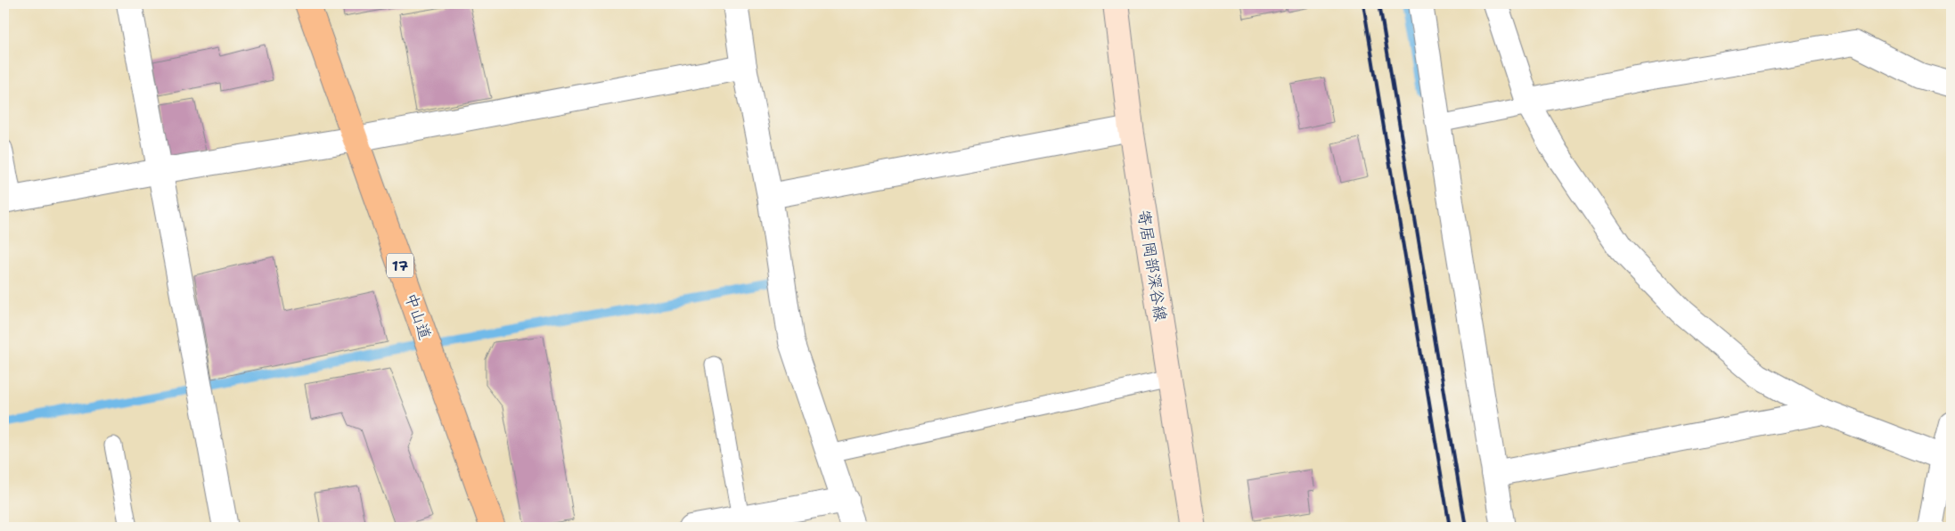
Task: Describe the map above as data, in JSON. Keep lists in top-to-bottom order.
{
  "streets": {
    "highway": ["17", "中山道"],
    "main road": ["寄居岡部深谷線"]
  }
}
